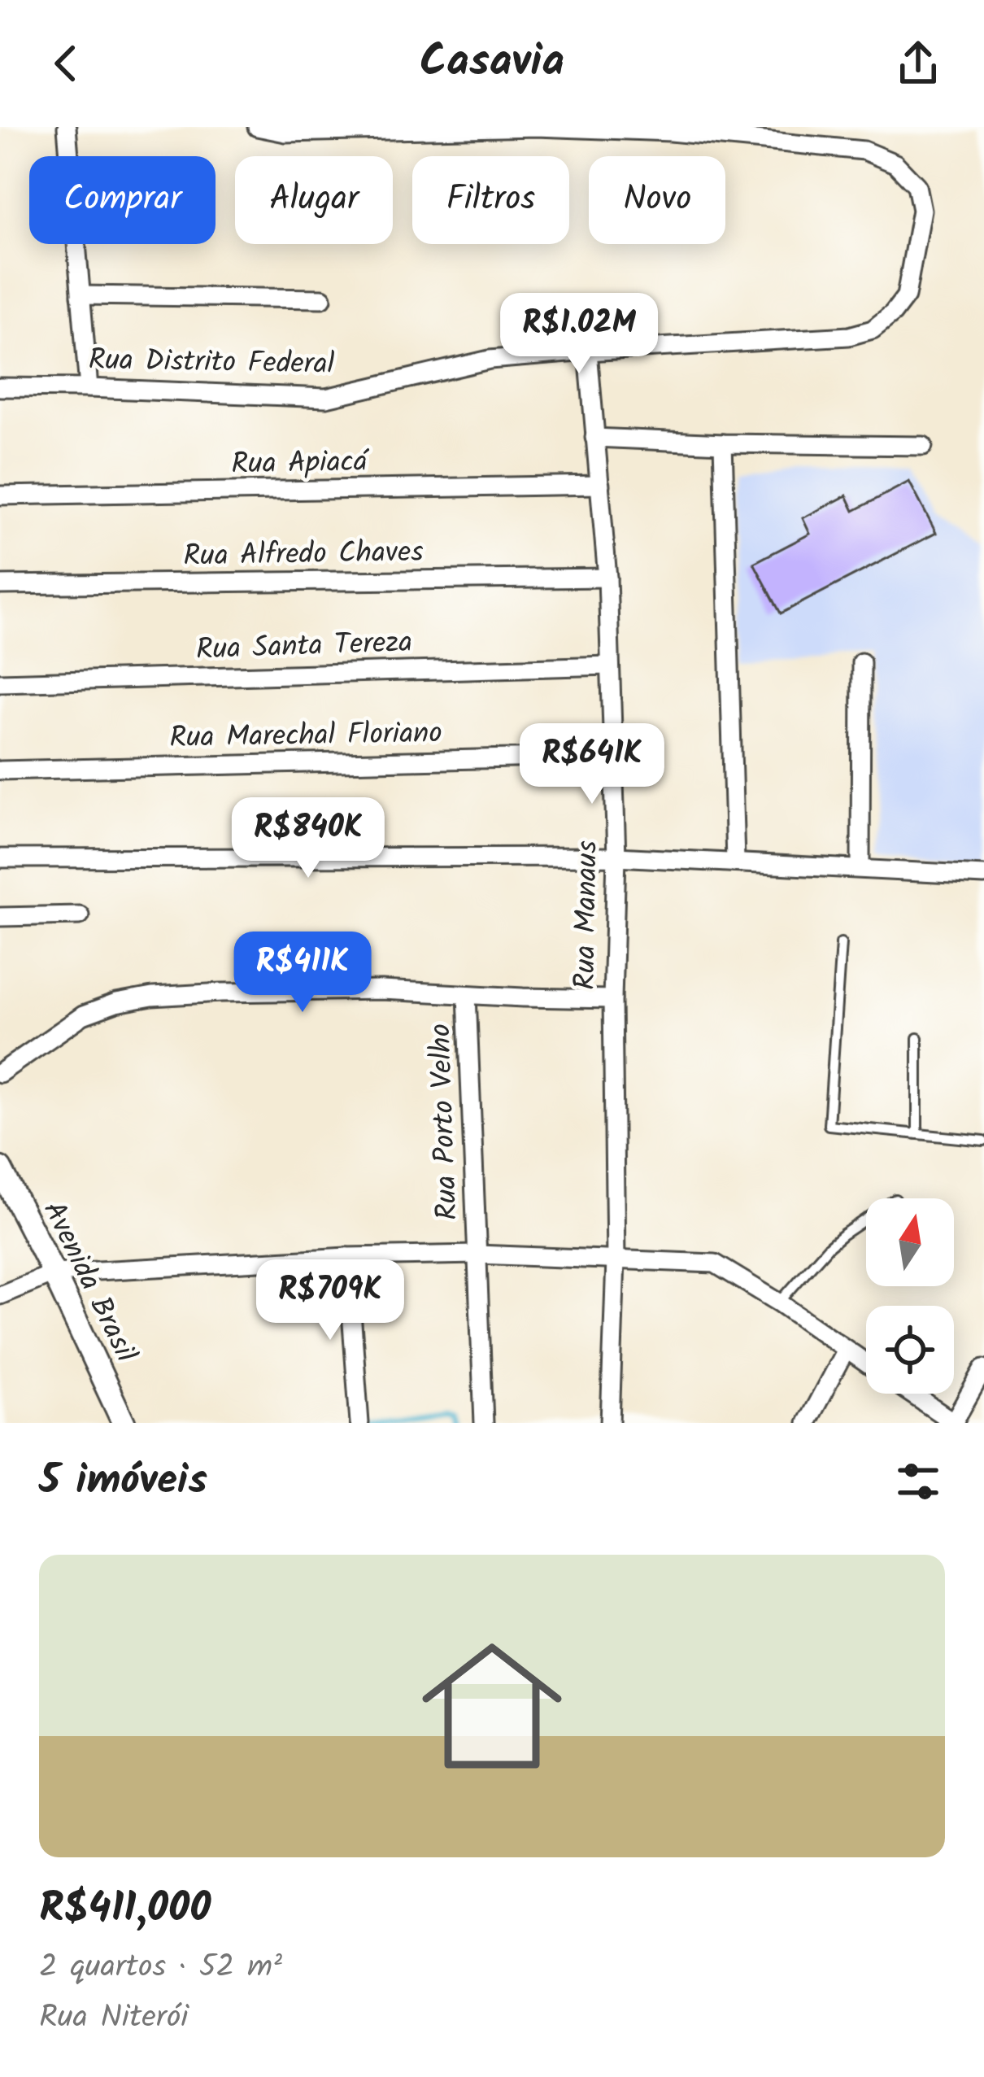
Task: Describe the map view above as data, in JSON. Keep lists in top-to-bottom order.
{
  "streets": {
    "street": [
      "Rua Distrito Federal",
      "Rua Apiacá",
      "Rua Alfredo Chaves",
      "Rua Santa Tereza",
      "Rua Marechal Floriano",
      "Rua Manaus",
      "Rua Porto Velho",
      "Avenida Brasil"
    ]
  },
  "crossings": [
    ["Rua Distrito Federal", "Rua Manaus"],
    ["Rua Apiacá", "Rua Manaus"],
    ["Rua Alfredo Chaves", "Rua Manaus"],
    ["Rua Santa Tereza", "Rua Manaus"],
    ["Rua Marechal Floriano", "Rua Manaus"]
  ],
  "north": "top",
  "page": {
    "header": "Casavia",
    "chip": [
      "Comprar",
      "Alugar",
      "Filtros",
      "Novo"
    ],
    "price": [
      "R$1.02M",
      "R$641K",
      "R$840K",
      "R$411K",
      "R$709K"
    ],
    "heading": "5 imóveis",
    "list": [
      {
        "name": "R$411,000",
        "note": "2 quartos · 52 m² · Rua Niterói"
      }
    ]
  }
}
